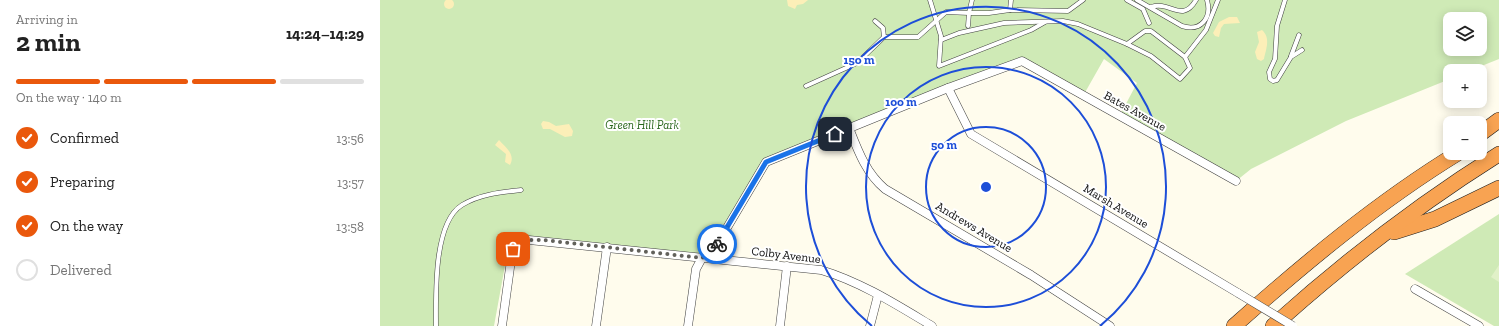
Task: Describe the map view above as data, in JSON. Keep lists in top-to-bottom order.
{
  "streets": {
    "street": [
      "Bates Avenue",
      "Marsh Avenue",
      "Andrews Avenue",
      "Colby Avenue"
    ]
  },
  "crossings": [
    ["Bates Avenue", "Marsh Avenue"]
  ],
  "parks": ["Green Hill Park"],
  "page": {
    "heading": ["2 min", "Arriving in", "14:24–14:29"],
    "map_buttons": ["+", "−"],
    "bar": "On the way · 140 m",
    "list": [
      ["Confirmed", "13:56"],
      ["Preparing", "13:57"],
      ["On the way", "13:58"],
      "Delivered"
    ]
  },
  "rings": ["150 m", "100 m", "50 m"]
}
